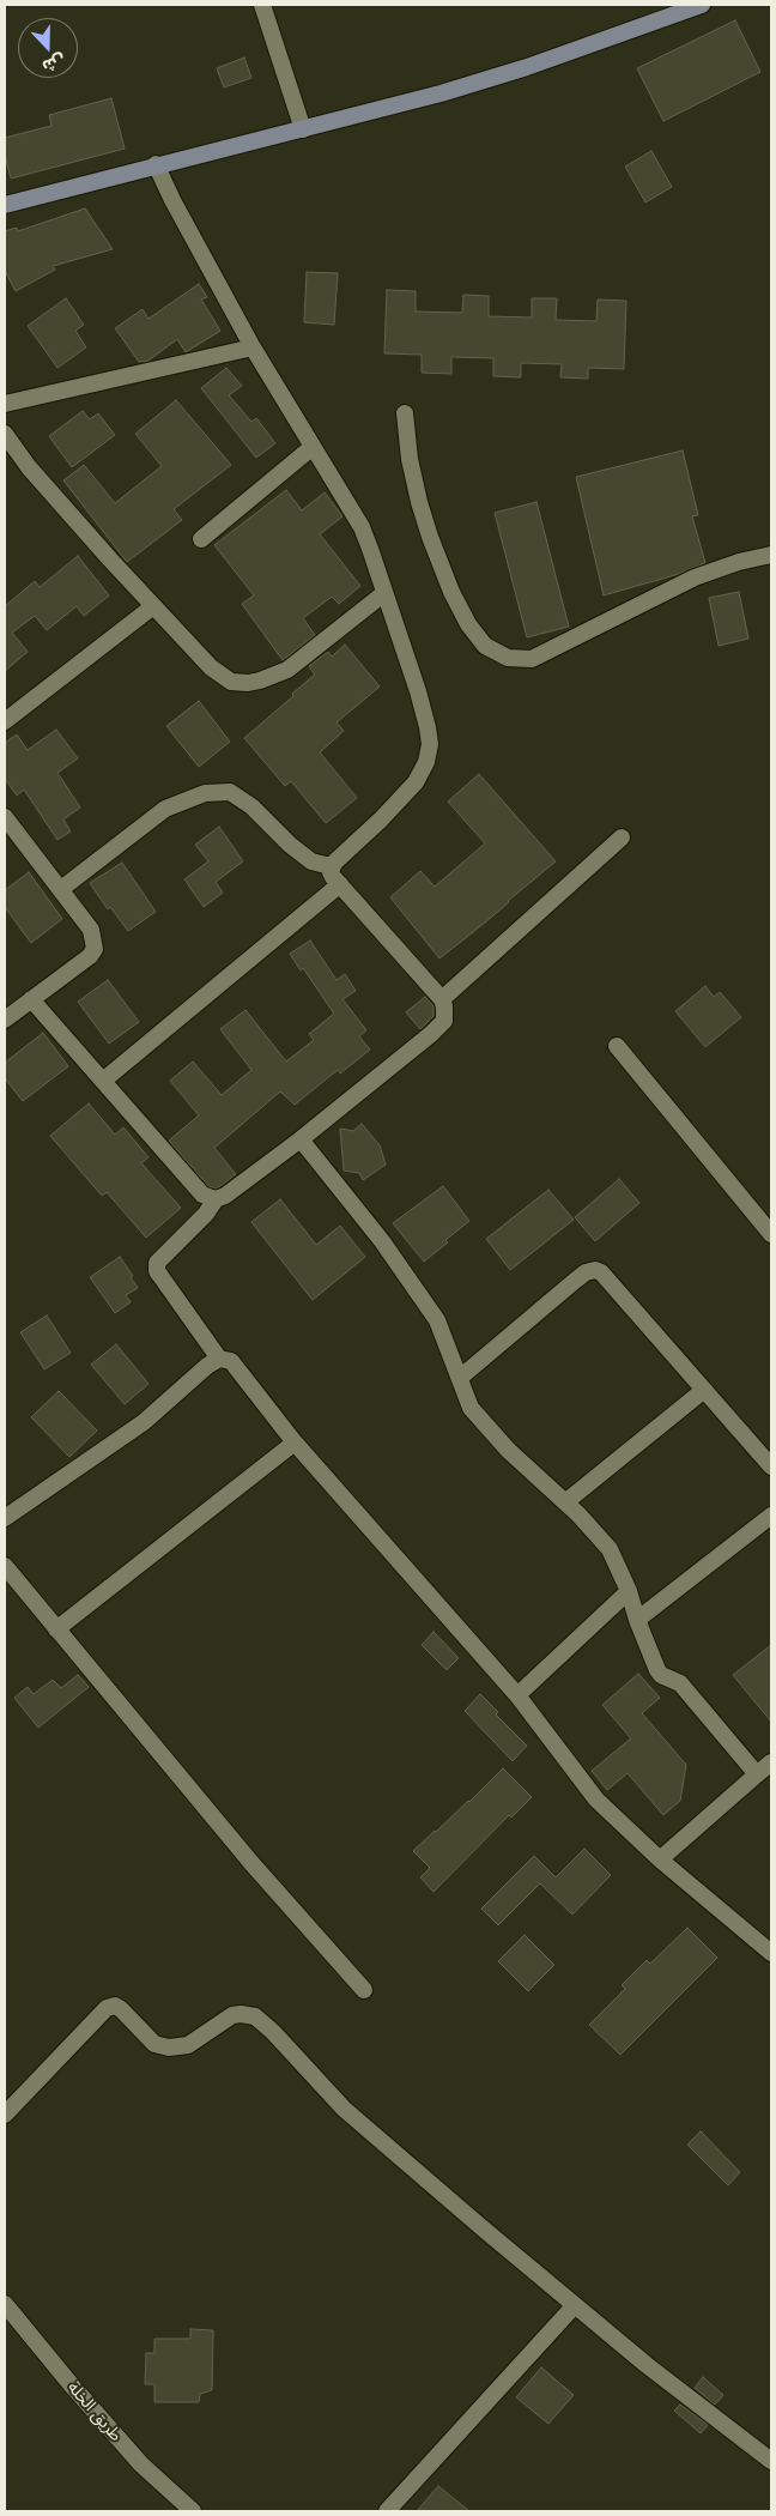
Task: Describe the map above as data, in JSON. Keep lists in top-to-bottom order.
{
  "streets": {
    "street": ["طريق الخلة"]
  },
  "north": "bottom"
}
